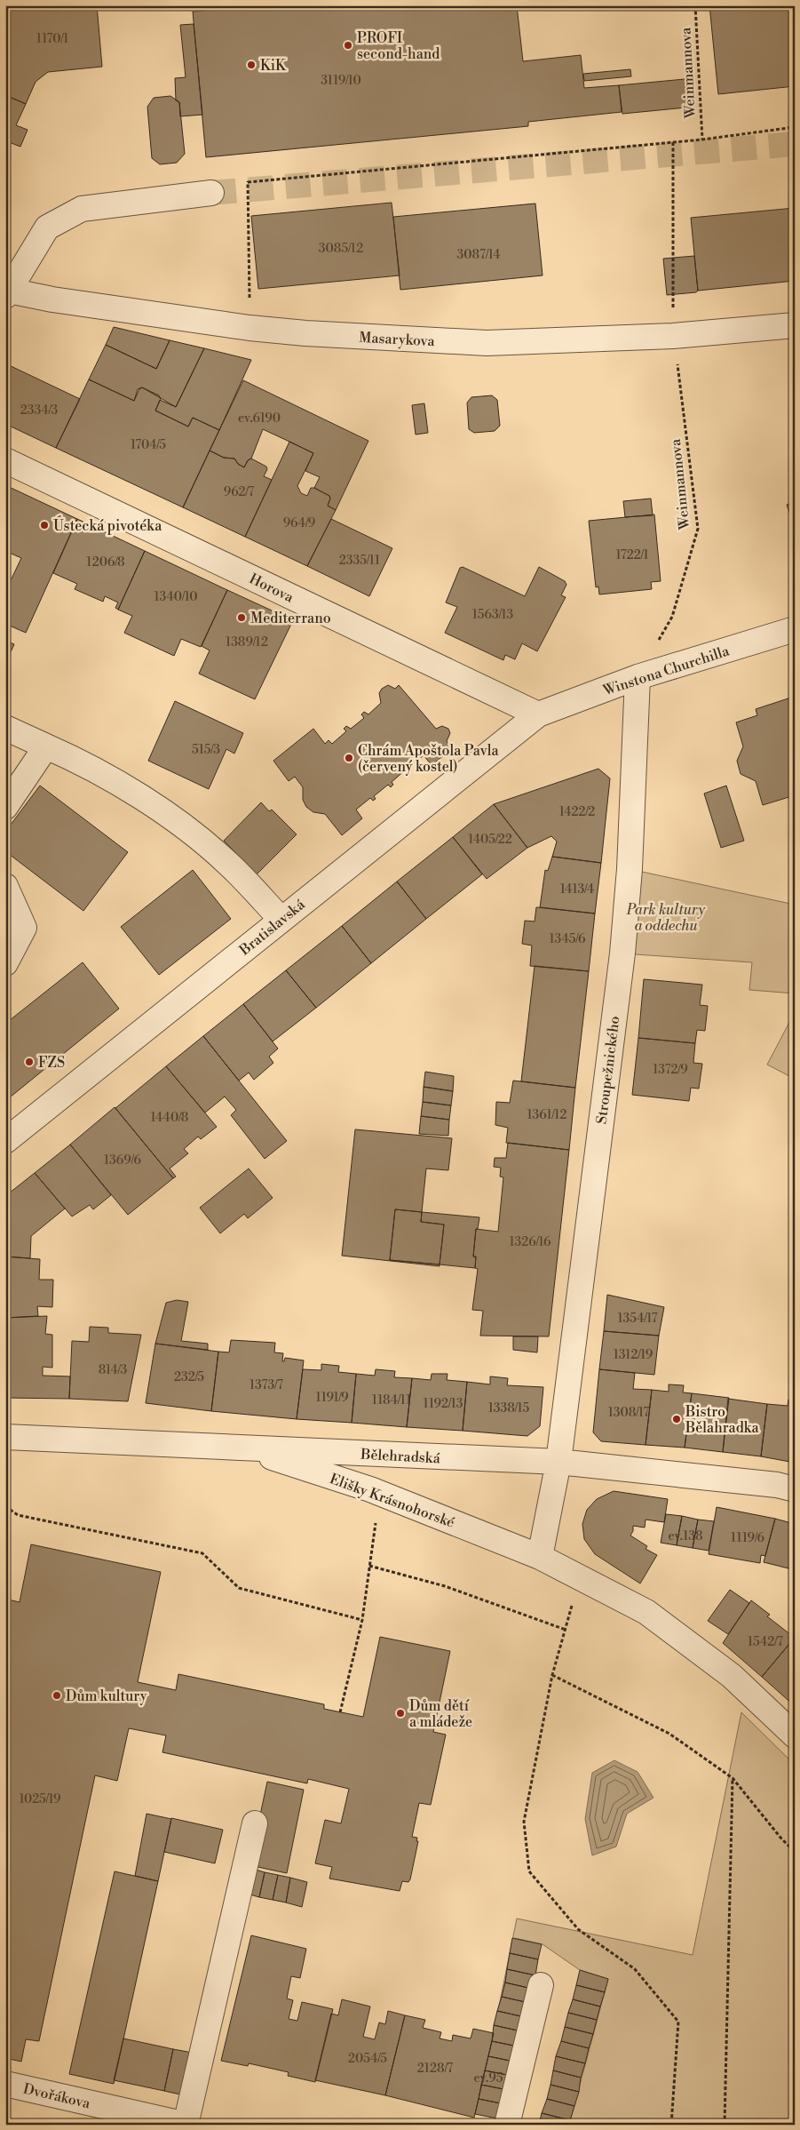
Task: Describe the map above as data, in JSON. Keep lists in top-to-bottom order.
{
  "streets": {
    "street": [
      "Masarykova",
      "Horova",
      "Winstona Churchilla",
      "Bratislavská",
      "Stroupežnického",
      "Bělehradská",
      "Elišky Krásnohorské",
      "Dvořákova"
    ],
    "path": ["Weinmannova"]
  },
  "crossings": [
    ["Weinmannova", "Winstona Churchilla"],
    ["Weinmannova", "Stroupežnického"],
    ["Horova", "Winstona Churchilla"],
    ["Horova", "Bratislavská"],
    ["Winstona Churchilla", "Bratislavská"],
    ["Winstona Churchilla", "Stroupežnického"],
    ["Stroupežnického", "Bělehradská"],
    ["Bělehradská", "Elišky Krásnohorské"]
  ],
  "parks": ["Park kultury a oddechu"],
  "places": [
    "PROFI second-hand",
    "KiK",
    "Ústecká pivotéka",
    "Mediterrano",
    "Chrám Apoštola Pavla (červený kostel)",
    "FZS",
    "Bistro Bělahradka",
    "Dům kultury",
    "Dům dětí a mládeže"
  ],
  "house_numbers": [
    "1170/1",
    "3119/10",
    "3085/12",
    "3087/14",
    "2334/3",
    "ev.6190",
    "1704/5",
    "962/7",
    "964/9",
    "1722/1",
    "2335/11",
    "1206/8",
    "1340/10",
    "1563/13",
    "1389/12",
    "515/3",
    "1422/2",
    "1405/22",
    "1413/4",
    "1345/6",
    "1372/9",
    "1361/12",
    "1440/8",
    "1369/6",
    "1326/16",
    "1354/17",
    "1312/19",
    "814/3",
    "232/5",
    "1373/7",
    "1191/9",
    "1184/11",
    "1192/13",
    "1338/15",
    "1308/17",
    "ev.138",
    "1119/6",
    "1542/7",
    "1025/19",
    "2054/5",
    "2128/7",
    "ev.95"
  ]
}
